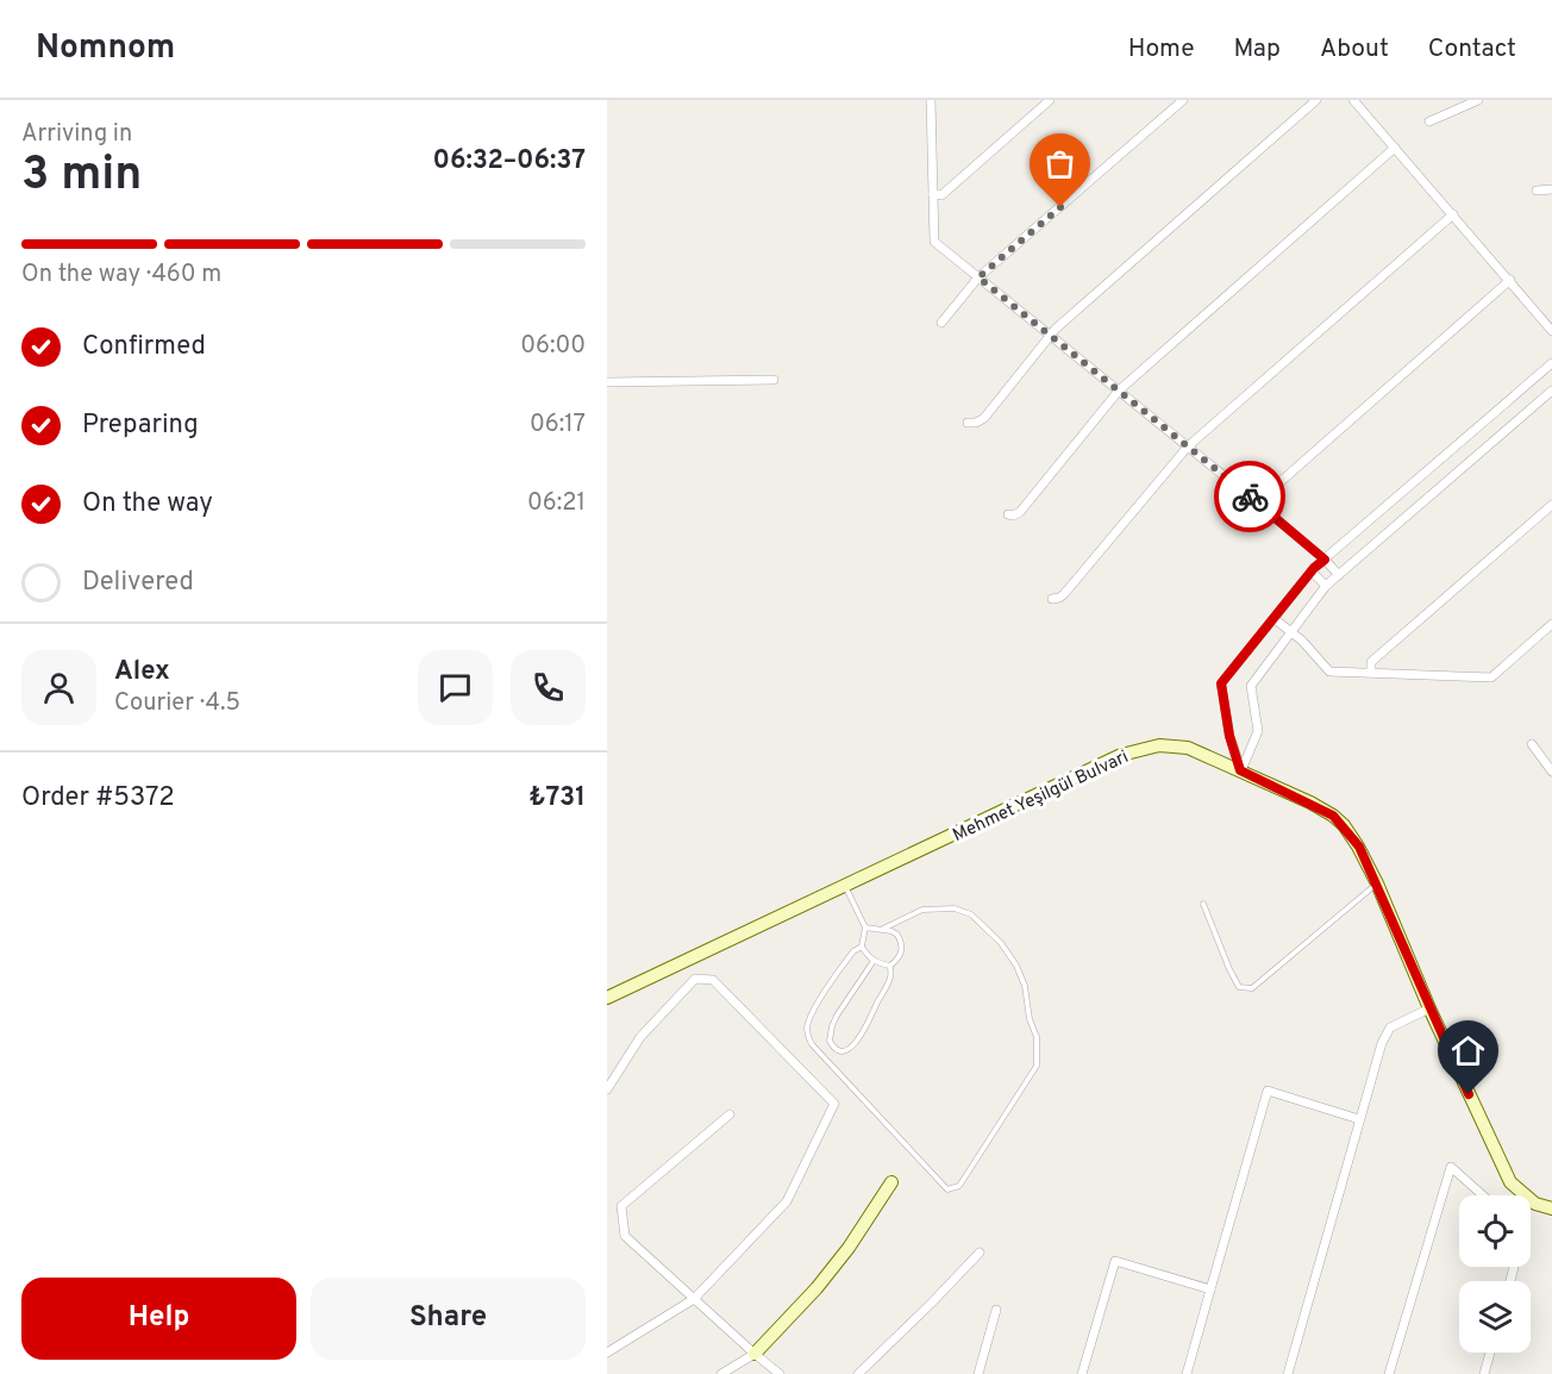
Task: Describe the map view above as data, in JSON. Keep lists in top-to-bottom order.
{
  "streets": {
    "main road": ["Mehmet Yeşilgül Bulvari"]
  },
  "page": {
    "header": "Nomnom",
    "nav": [
      "Home",
      "Map",
      "About",
      "Contact"
    ],
    "heading": ["3 min", "Arriving in", "06:32–06:37"],
    "panel": [
      "Alex",
      "Courier · 4.5",
      "Order #5372",
      "₺731"
    ],
    "bar": "On the way · 460 m",
    "list": [
      ["Confirmed", "06:00"],
      ["Preparing", "06:17"],
      ["On the way", "06:21"],
      "Delivered"
    ],
    "buttons": ["Help", "Share"]
  }
}
